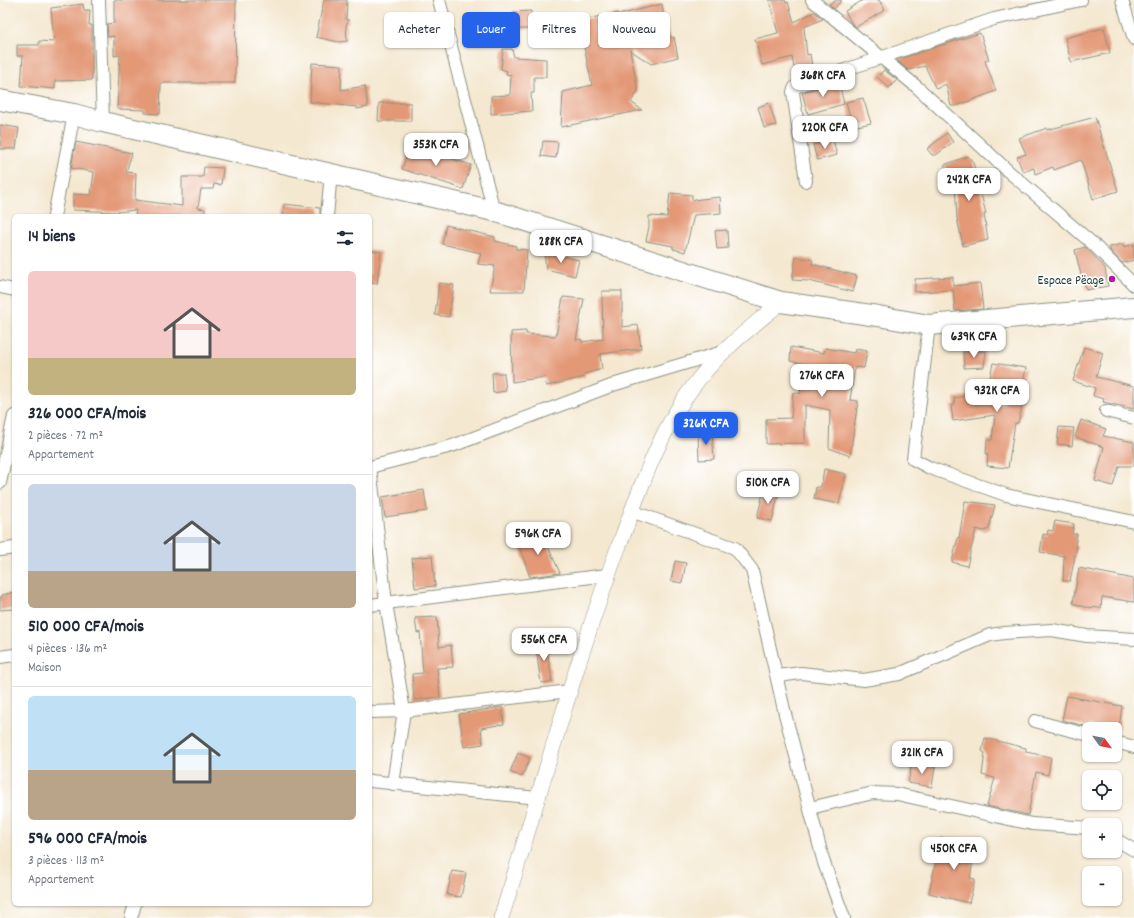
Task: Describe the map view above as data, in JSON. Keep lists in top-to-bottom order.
{
  "places": ["Espace Pëage"],
  "north": "bottom right",
  "page": {
    "chip": [
      "Acheter",
      "Louer",
      "Filtres",
      "Nouveau"
    ],
    "price": [
      "368K CFA",
      "220K CFA",
      "353K CFA",
      "242K CFA",
      "288K CFA",
      "639K CFA",
      "276K CFA",
      "932K CFA",
      "326K CFA",
      "510K CFA",
      "596K CFA",
      "556K CFA",
      "321K CFA",
      "450K CFA"
    ],
    "heading": "14 biens",
    "list": [
      {
        "name": "326 000 CFA/mois",
        "note": "2 pièces · 72 m² · Appartement"
      },
      {
        "name": "510 000 CFA/mois",
        "note": "4 pièces · 136 m² · Maison"
      },
      {
        "name": "596 000 CFA/mois",
        "note": "3 pièces · 113 m² · Appartement"
      }
    ],
    "map_buttons": ["+", "−"]
  }
}
